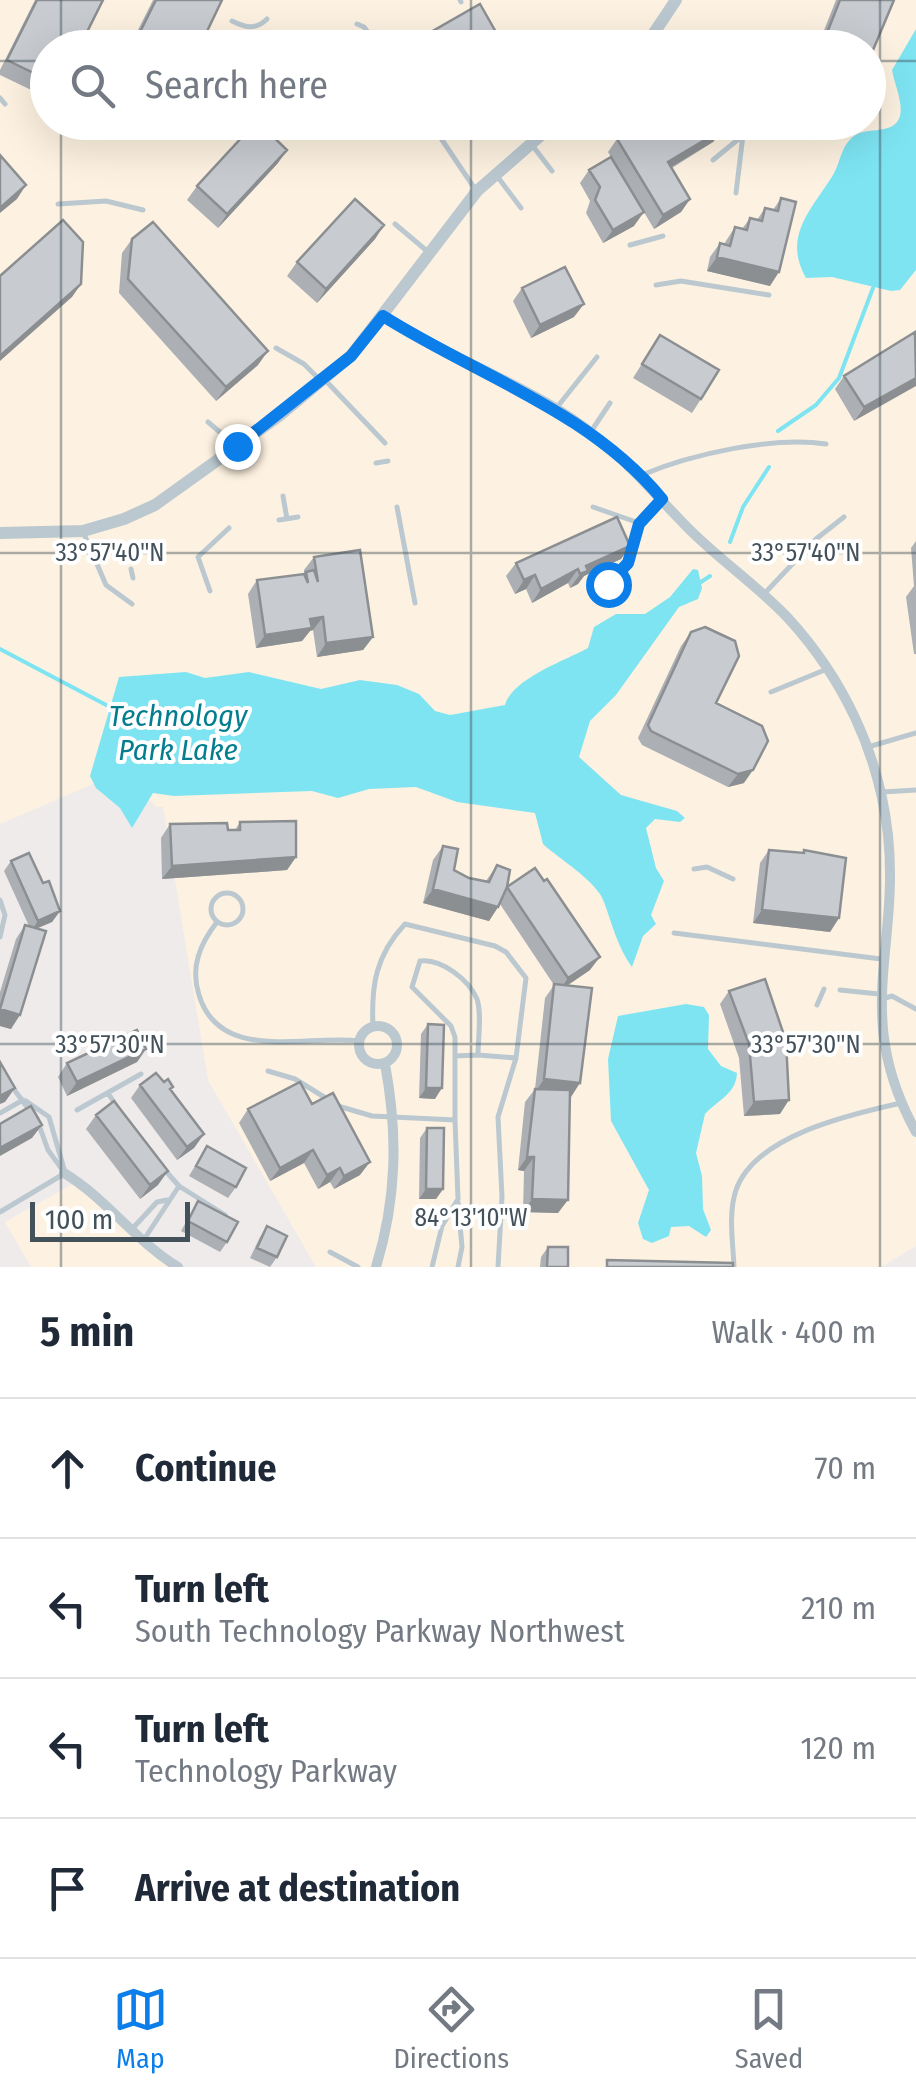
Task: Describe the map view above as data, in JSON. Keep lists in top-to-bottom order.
{
  "water": ["Technology Park Lake"],
  "scale_bar": "100 m",
  "page": {
    "search": "Search here",
    "scale": "100 m",
    "heading": ["5 min", "Walk · 400 m"],
    "list": [
      ["Continue", "70 m"],
      ["Turn left", "South Technology Parkway Northwest", "210 m"],
      ["Turn left", "Technology Parkway", "120 m"],
      "Arrive at destination"
    ],
    "nav": ["Map", "Directions", "Saved"]
  },
  "coordinates": ["33°57'40\"N", "33°57'30\"N", "84°13'10\"W"]
}
